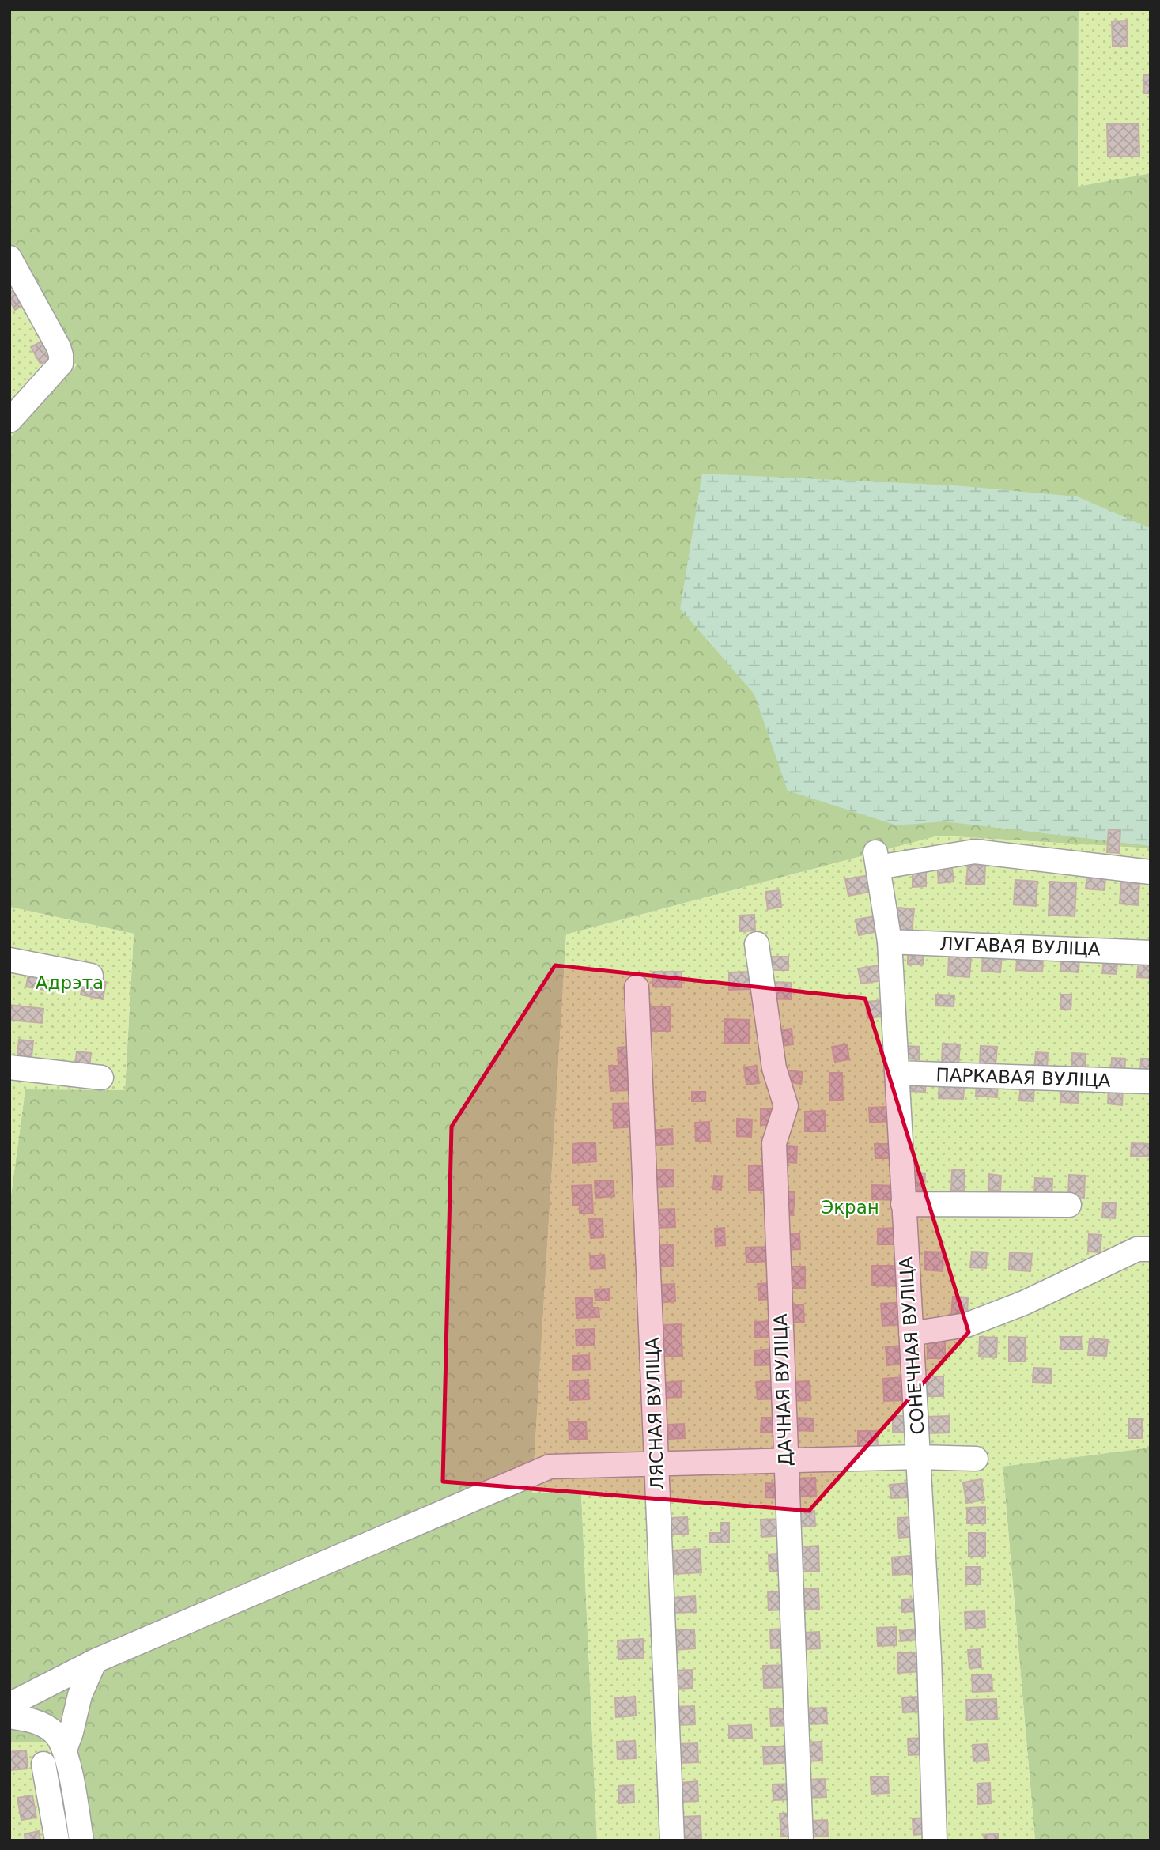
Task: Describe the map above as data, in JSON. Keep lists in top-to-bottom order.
{
  "streets": {
    "street": [
      "ЛУГАВАЯ ВУЛІЦА",
      "ПАРКАВАЯ ВУЛІЦА",
      "СОНЕЧНАЯ ВУЛІЦА",
      "ДАЧНАЯ ВУЛІЦА",
      "ЛЯСНАЯ ВУЛІЦА"
    ]
  },
  "crossings": [
    ["ЛУГАВАЯ ВУЛІЦА", "СОНЕЧНАЯ ВУЛІЦА"],
    ["ПАРКАВАЯ ВУЛІЦА", "СОНЕЧНАЯ ВУЛІЦА"]
  ],
  "parks": ["Адрэта", "Экран"]
}
